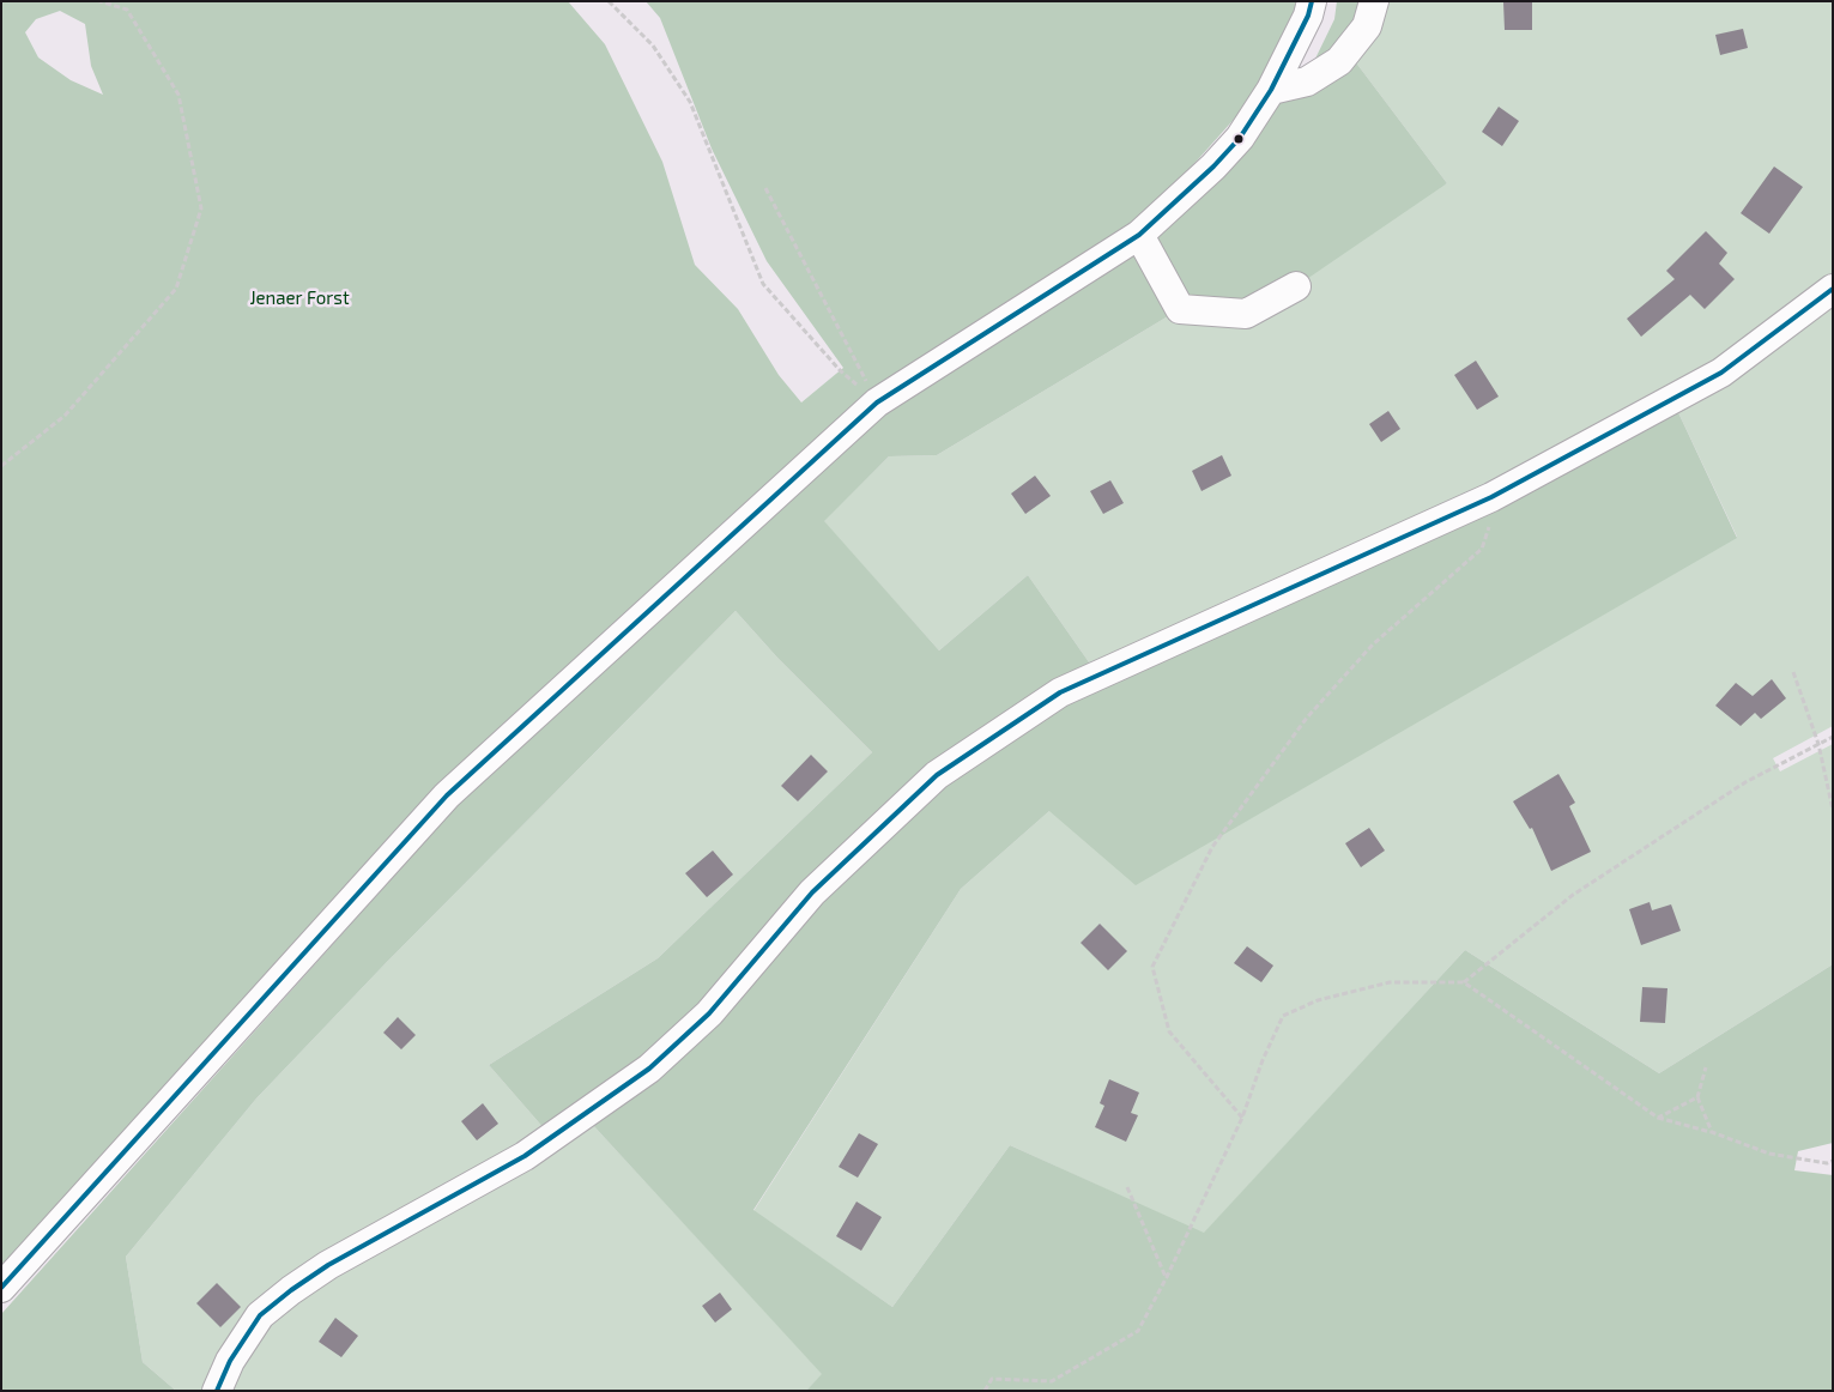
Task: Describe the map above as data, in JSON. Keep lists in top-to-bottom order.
{
  "parks": ["Jenaer Forst"]
}
